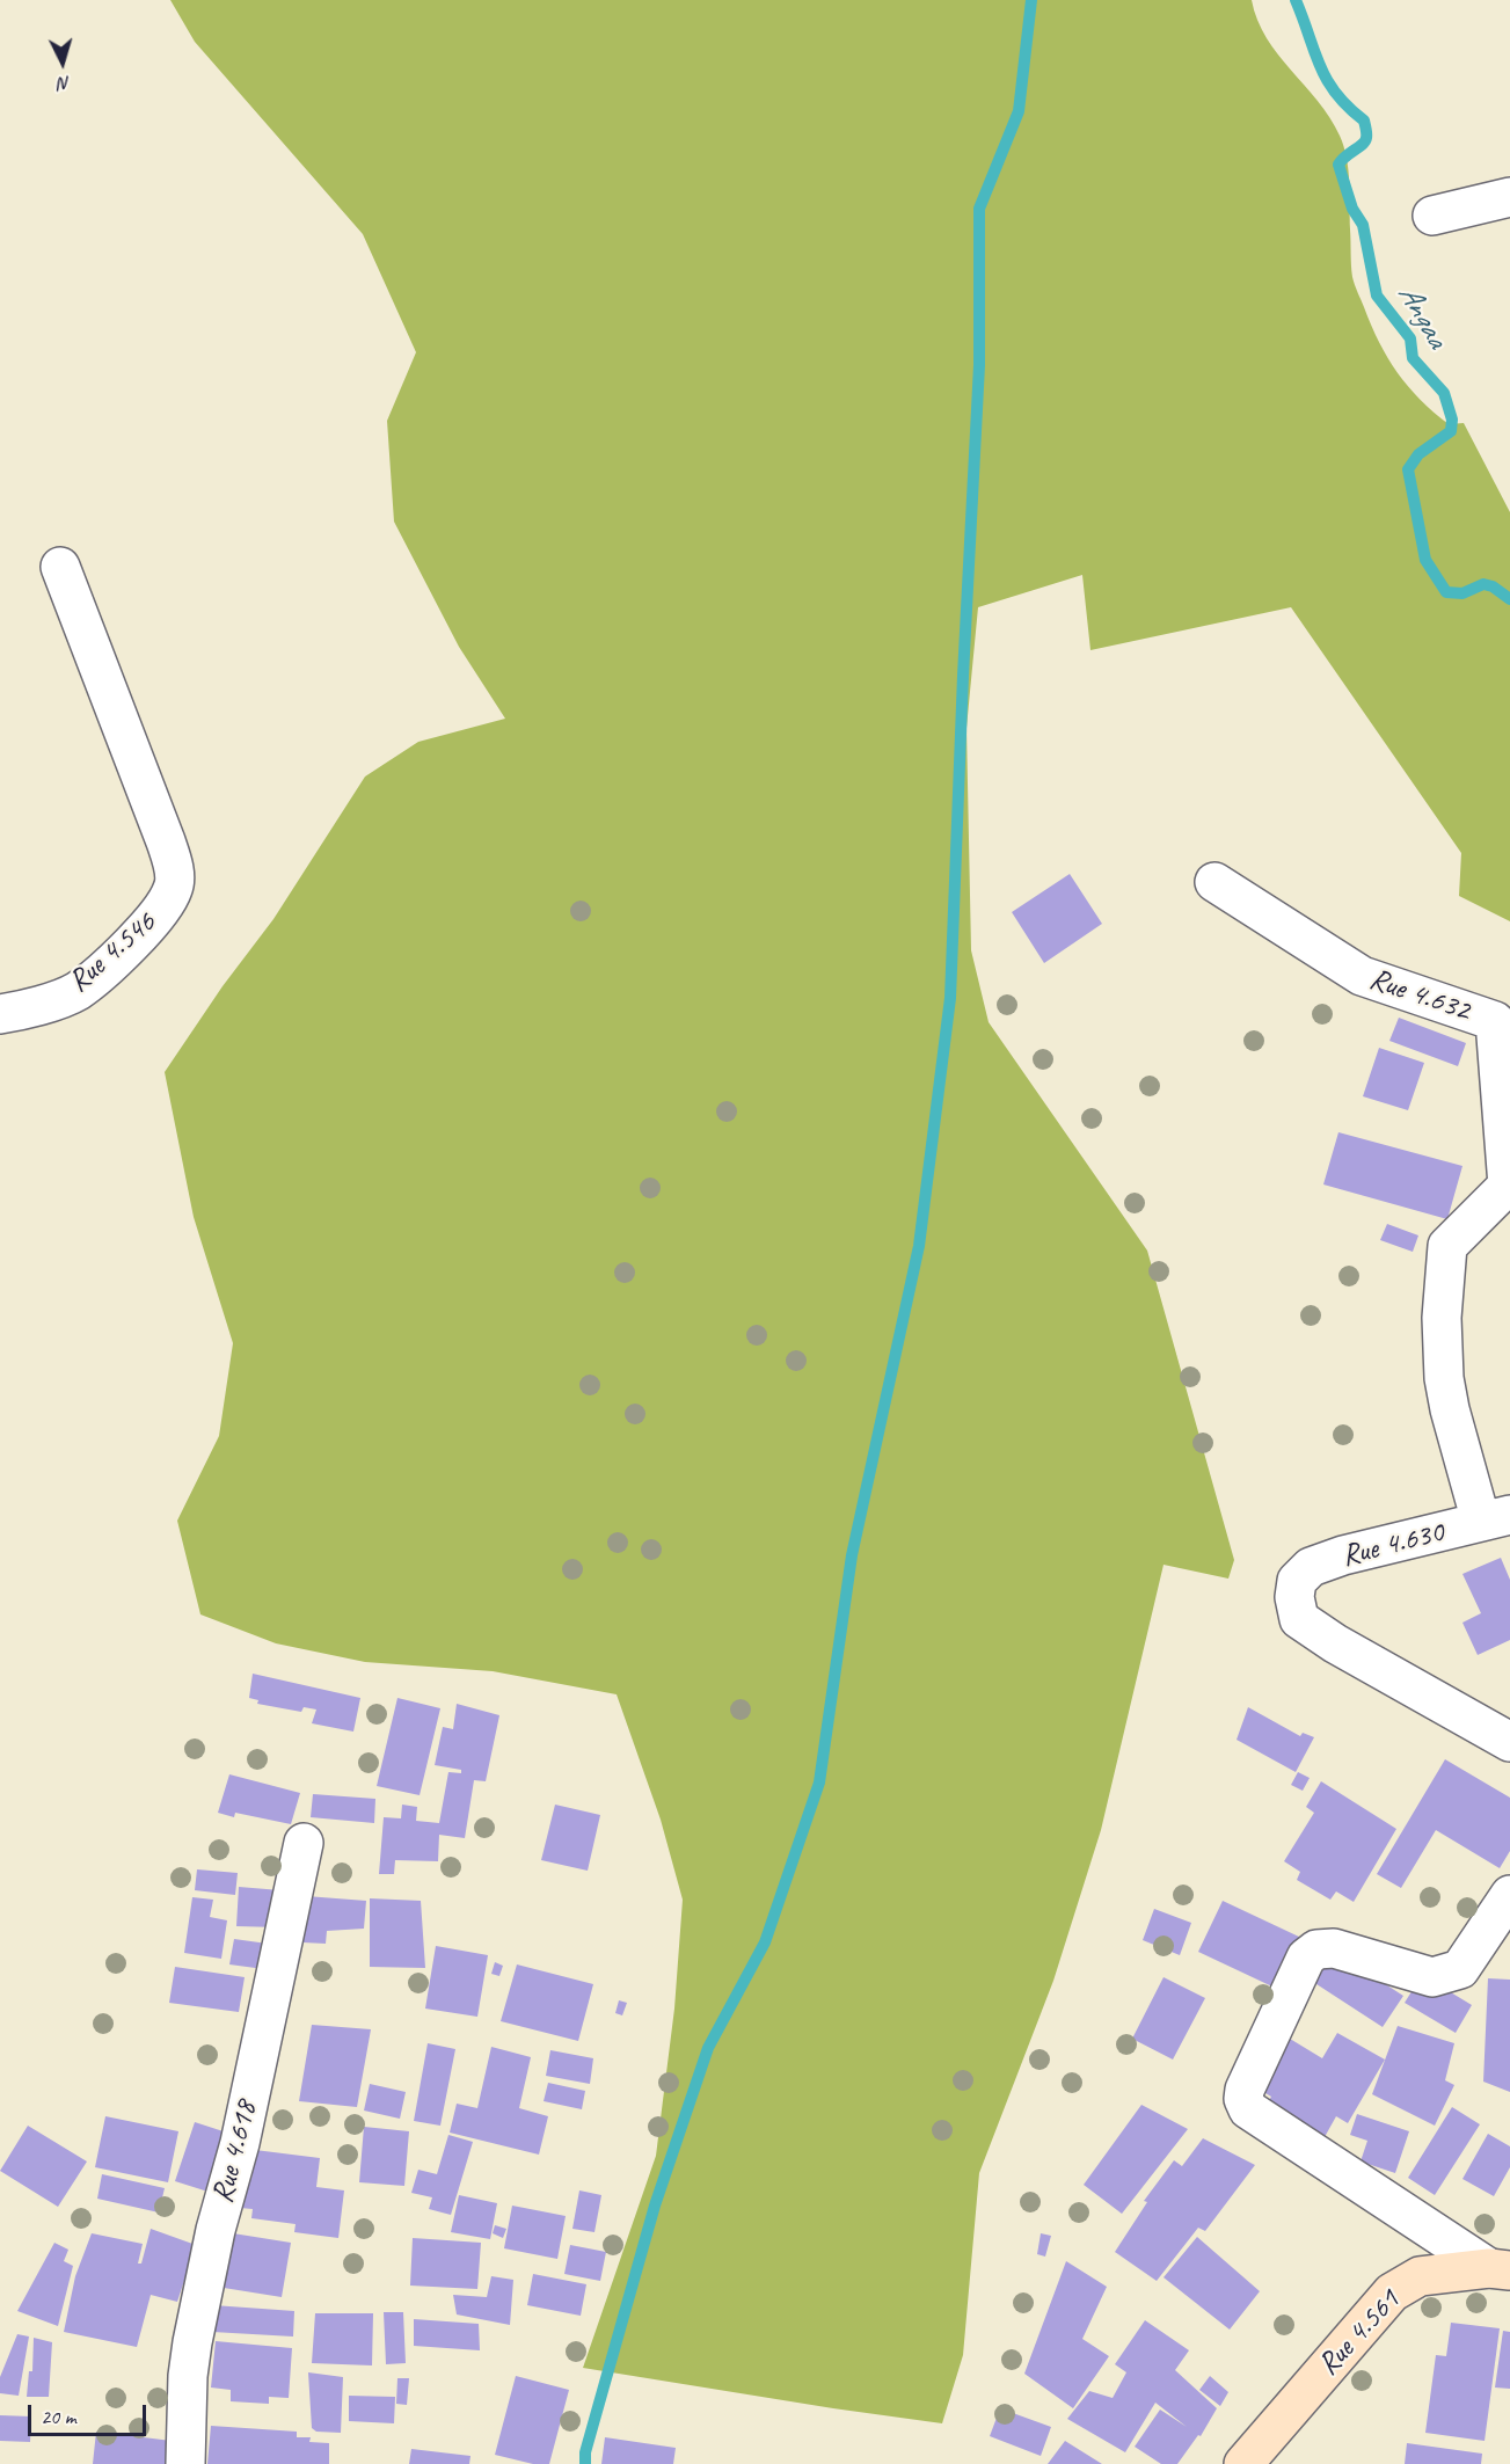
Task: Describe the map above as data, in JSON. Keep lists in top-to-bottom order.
{
  "streets": {
    "main road": ["Rue 4.561"],
    "street": [
      "Rue 4.546",
      "Rue 4.632",
      "Rue 4.630",
      "Rue 4.618"
    ]
  },
  "crossings": [
    ["Rue 4.632", "Rue 4.630"]
  ],
  "water": ["Angaa"],
  "scale_bar": "20 m",
  "north": "bottom"
}
